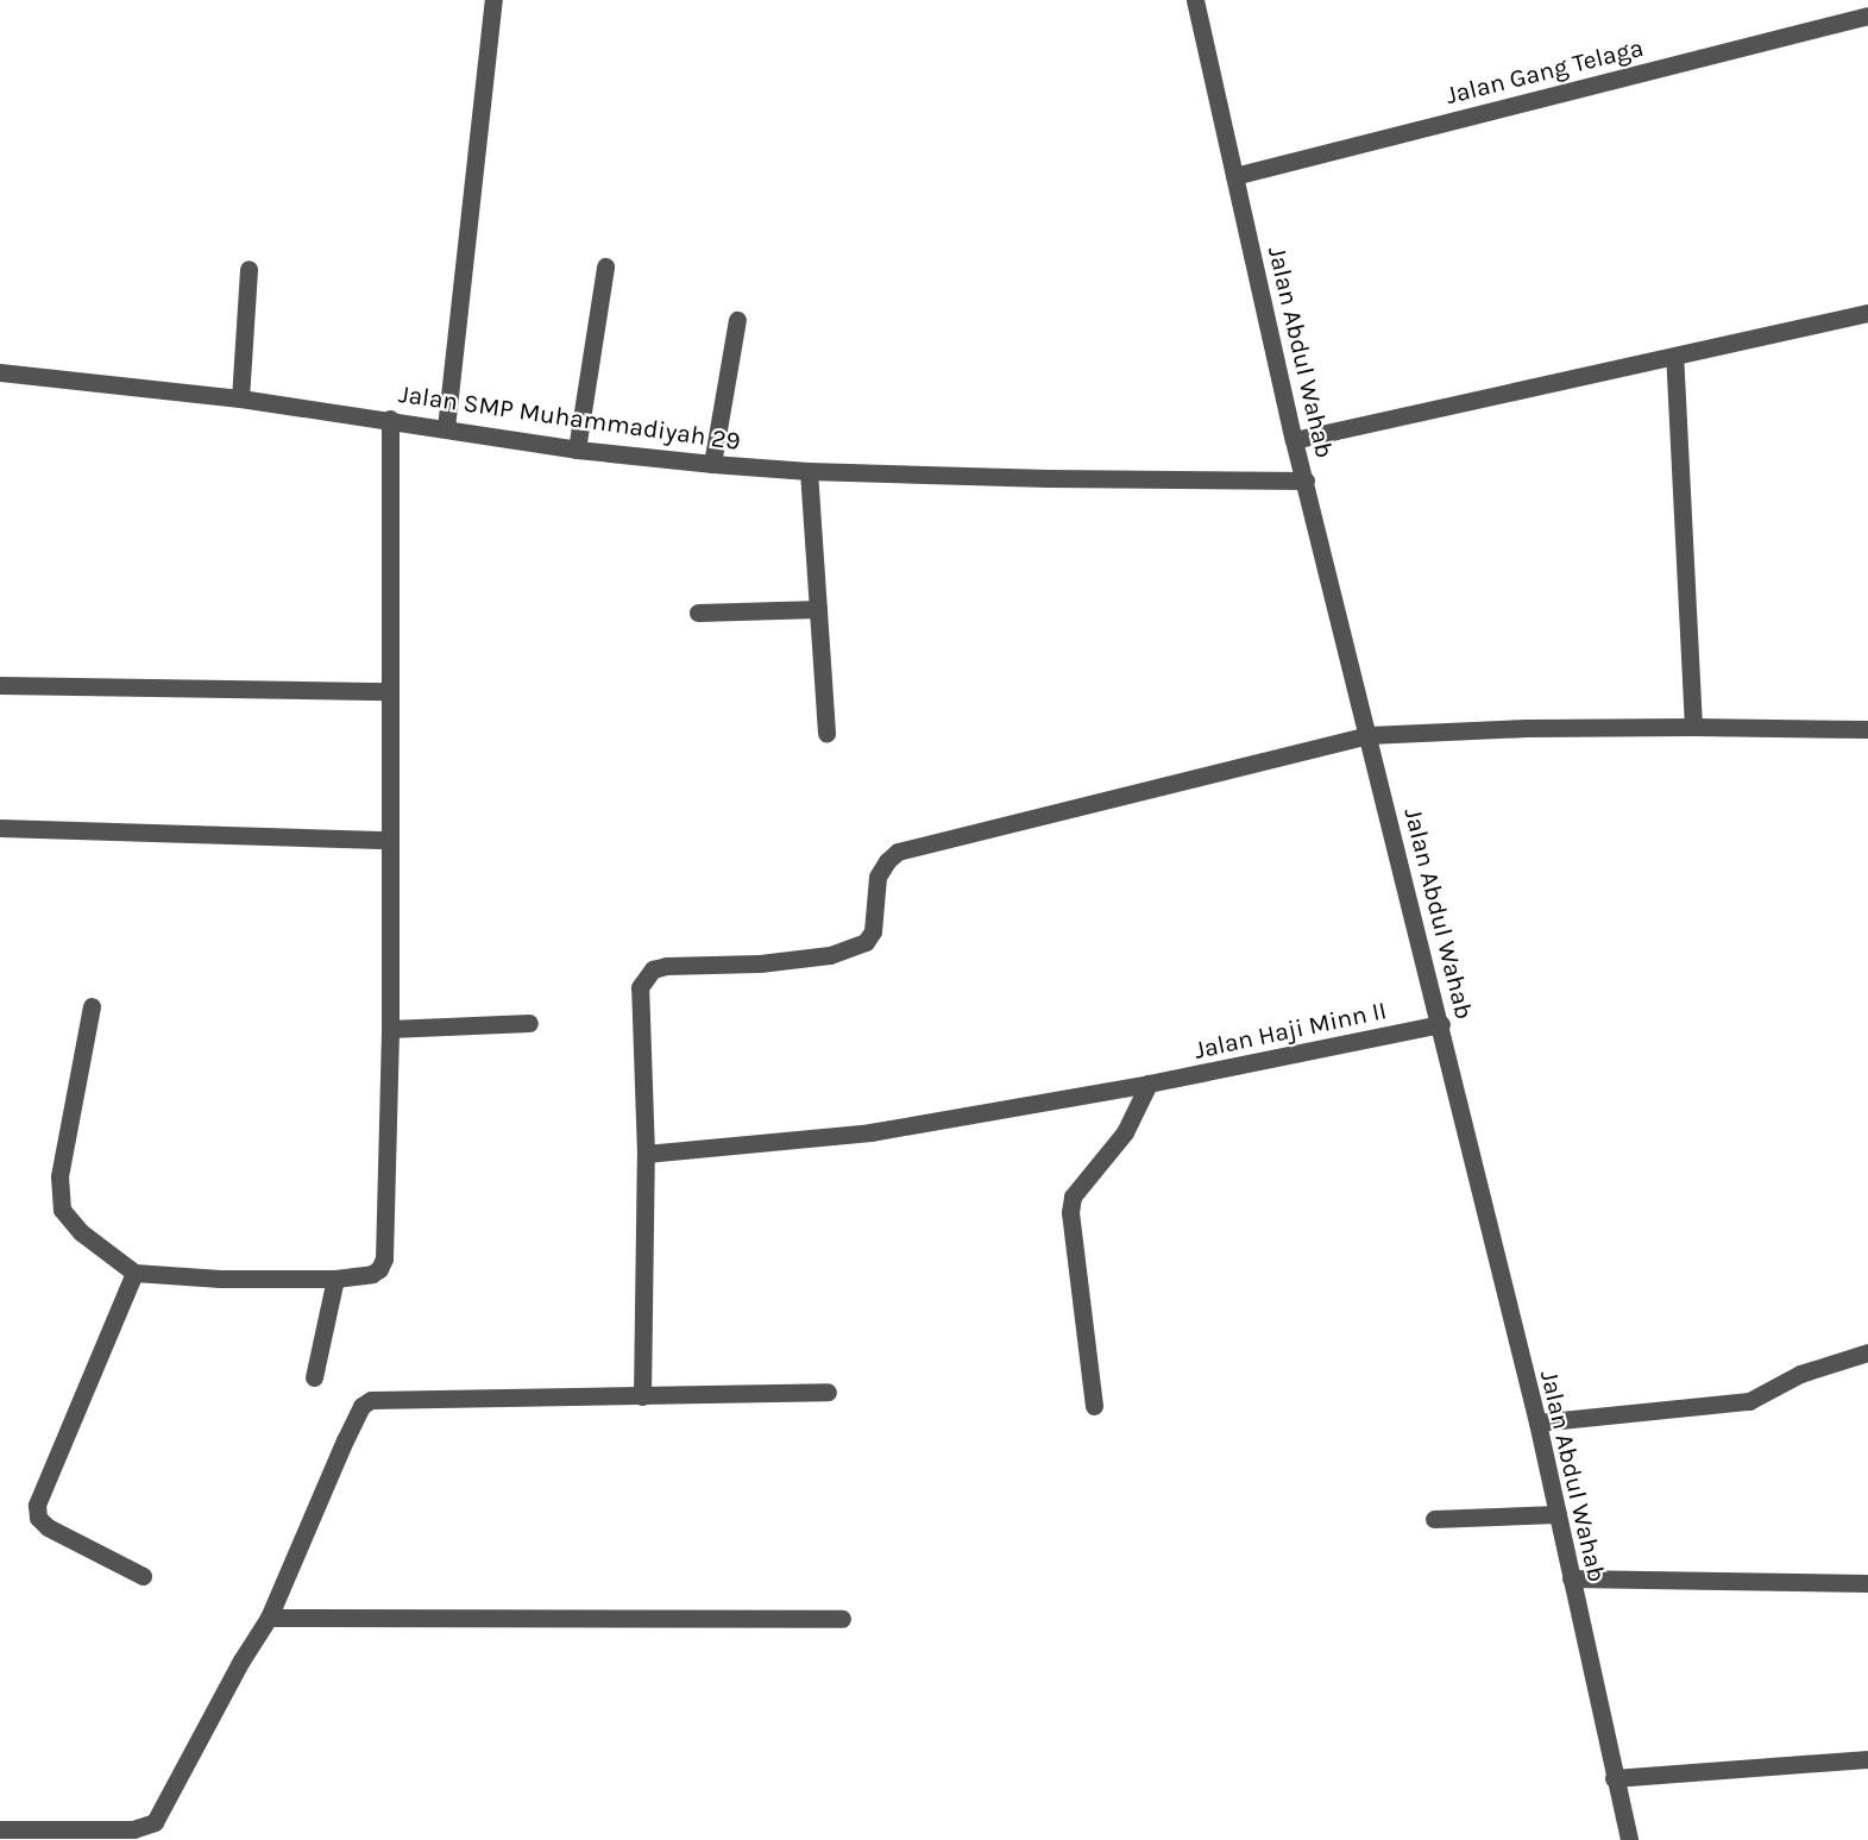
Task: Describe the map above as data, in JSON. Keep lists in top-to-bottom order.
{
  "streets": {
    "street": [
      "Jalan Gang Telaga",
      "Jalan Abdul Wahab",
      "Jalan SMP Muhammadiyah 29",
      "Jalan Haji Minn II"
    ]
  },
  "crossings": [
    ["Jalan Gang Telaga", "Jalan Abdul Wahab"],
    ["Jalan Abdul Wahab", "Jalan SMP Muhammadiyah 29"],
    ["Jalan Abdul Wahab", "Jalan Haji Minn II"]
  ]
}
